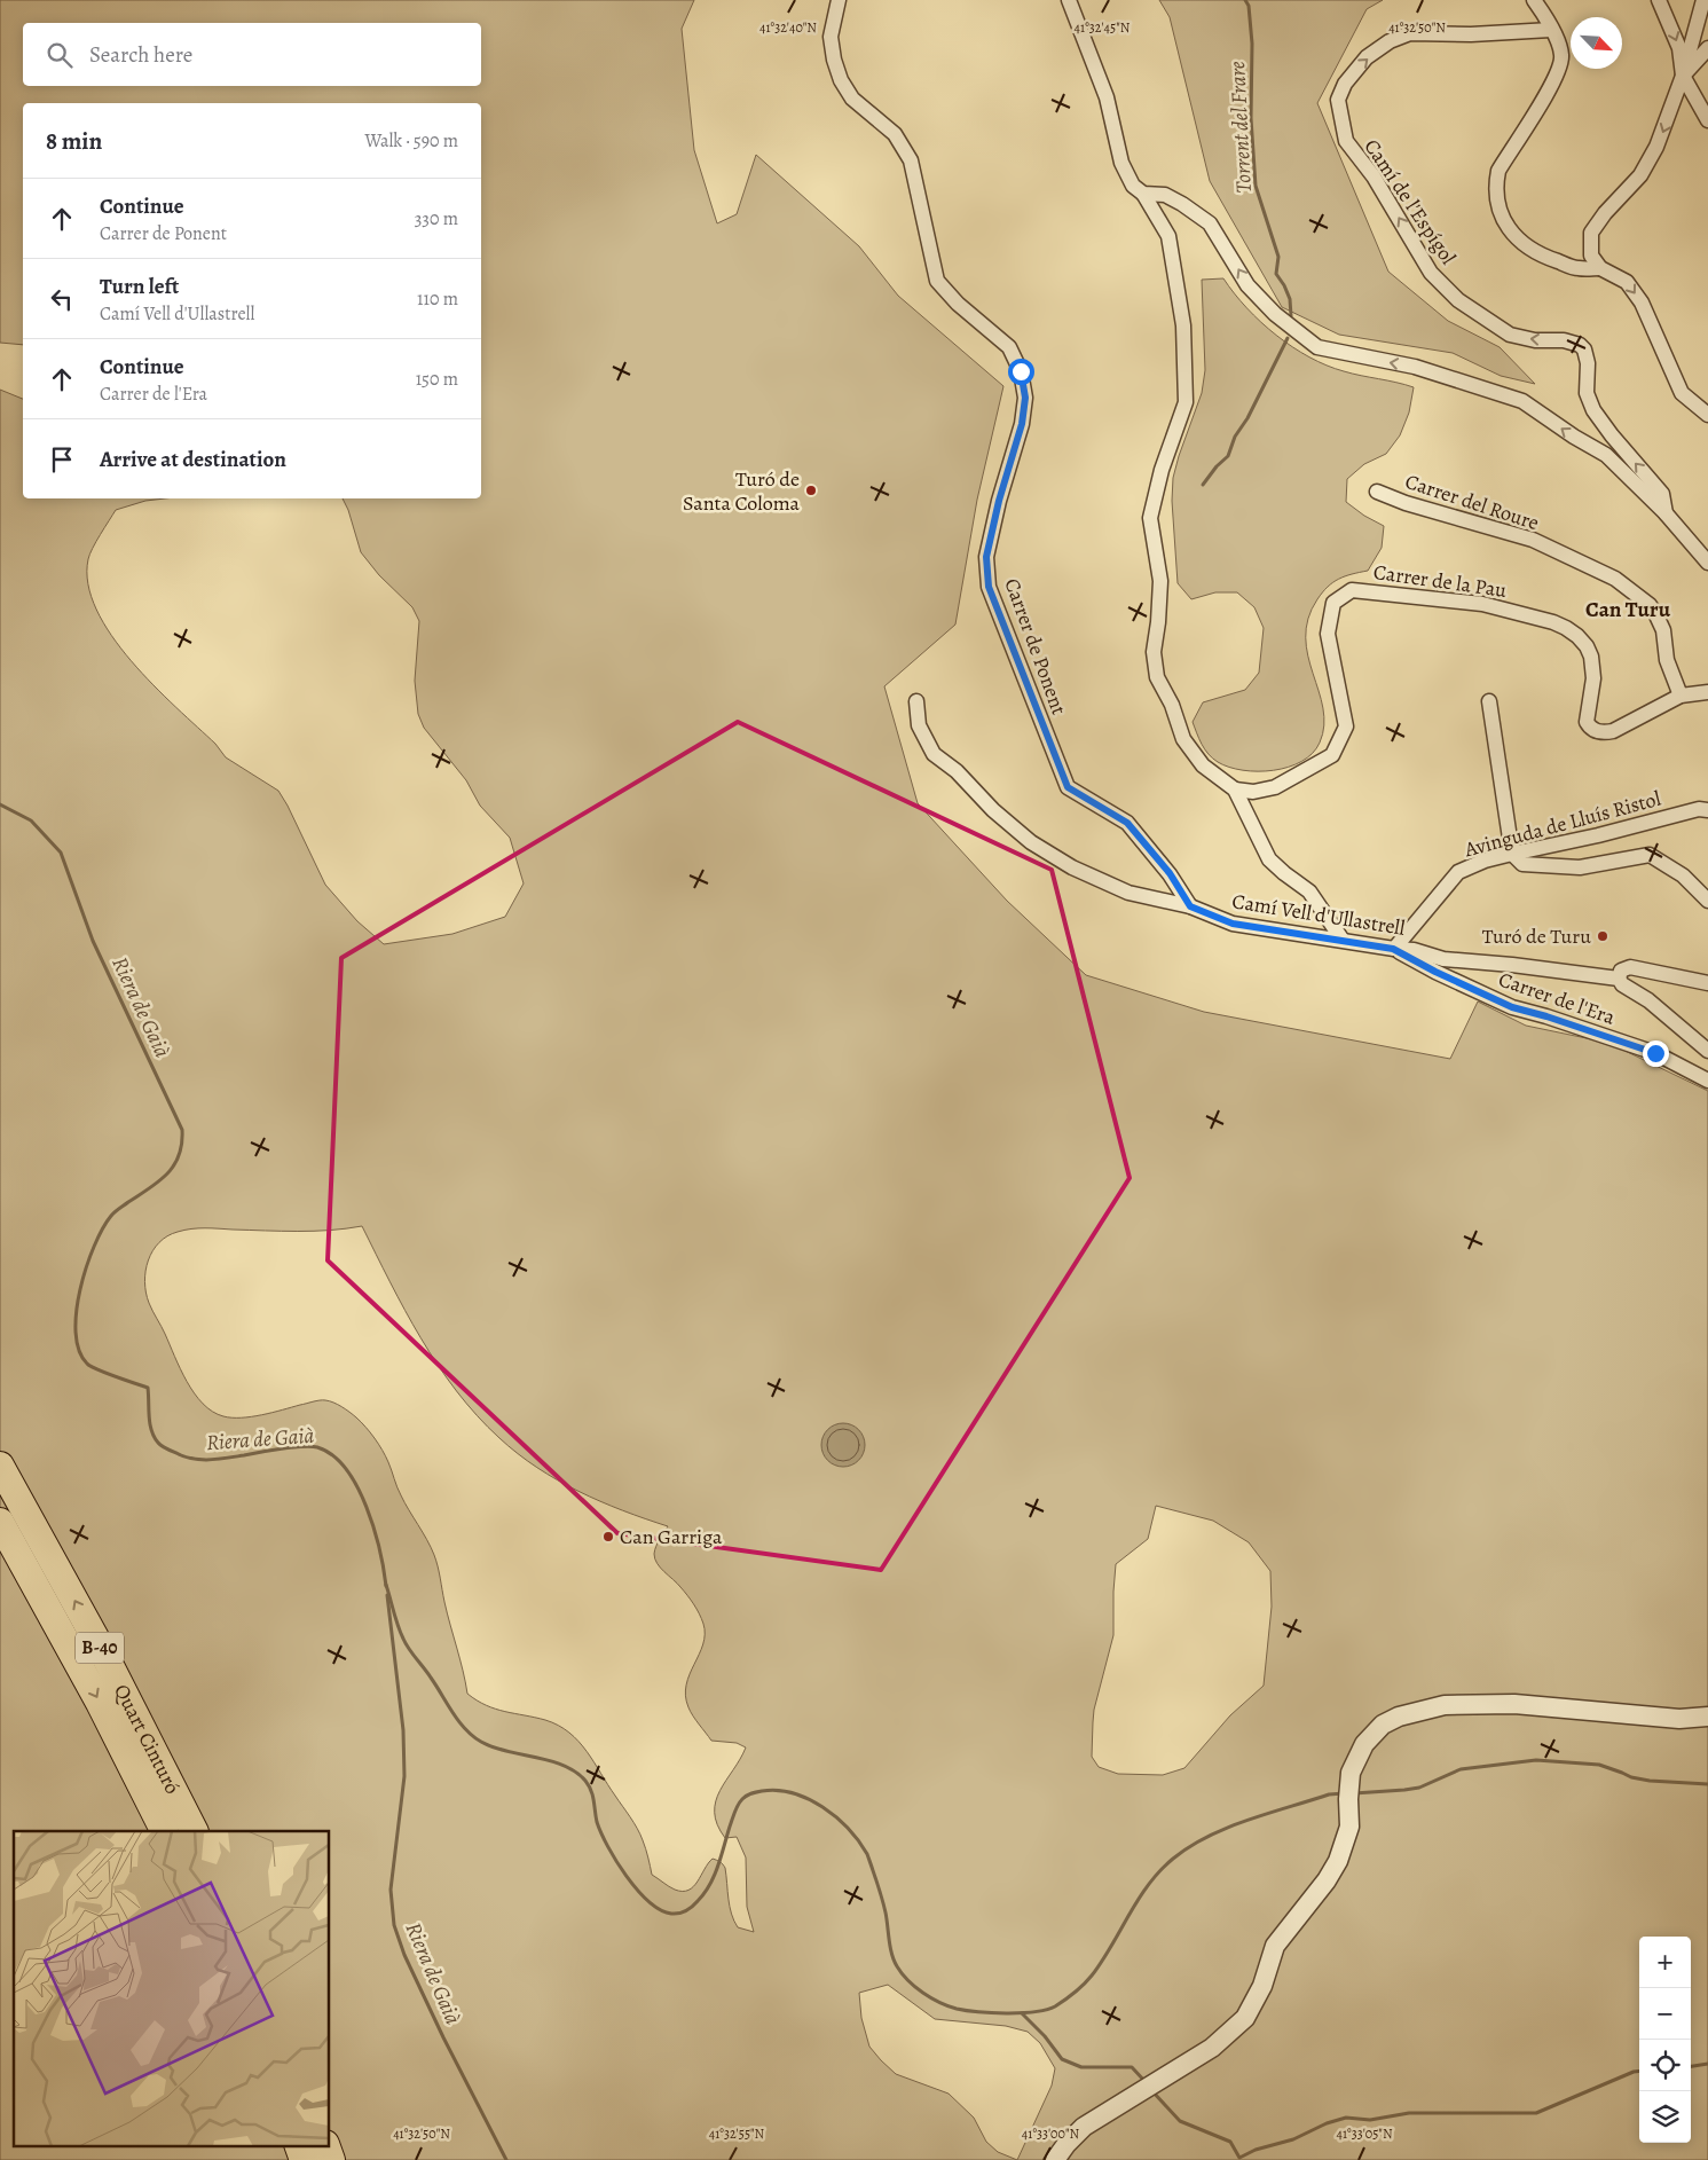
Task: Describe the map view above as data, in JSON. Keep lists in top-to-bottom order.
{
  "streets": {
    "highway": ["B-40", "Quart Cinturó"],
    "street": [
      "Camí de l'Espígol",
      "Carrer del Roure",
      "Carrer de la Pau",
      "Carrer de Ponent",
      "Avinguda de Lluís Ristol",
      "Camí Vell d'Ullastrell",
      "Carrer de l'Era"
    ]
  },
  "crossings": [
    ["Carrer del Roure", "Carrer de la Pau"],
    ["Carrer de Ponent", "Camí Vell d'Ullastrell"],
    ["Avinguda de Lluís Ristol", "Camí Vell d'Ullastrell"],
    ["Avinguda de Lluís Ristol", "Carrer de l'Era"],
    ["Camí Vell d'Ullastrell", "Carrer de l'Era"]
  ],
  "districts": ["Can Turu"],
  "water": ["Torrent del Frare", "Riera de Gaià"],
  "places": ["Turó de Santa Coloma", "Turó de Turu", "Can Garriga"],
  "north": "bottom right",
  "page": {
    "search": "Search here",
    "heading": ["8 min", "Walk · 590 m"],
    "list": [
      ["Continue", "Carrer de Ponent", "330 m"],
      ["Turn left", "Camí Vell d'Ullastrell", "110 m"],
      ["Continue", "Carrer de l'Era", "150 m"],
      "Arrive at destination"
    ],
    "map_buttons": ["+", "−"]
  },
  "coordinates": [
    "41°32'40\"N",
    "41°32'45\"N",
    "41°32'50\"N",
    "41°32'55\"N",
    "41°33'00\"N",
    "41°33'05\"N"
  ]
}
